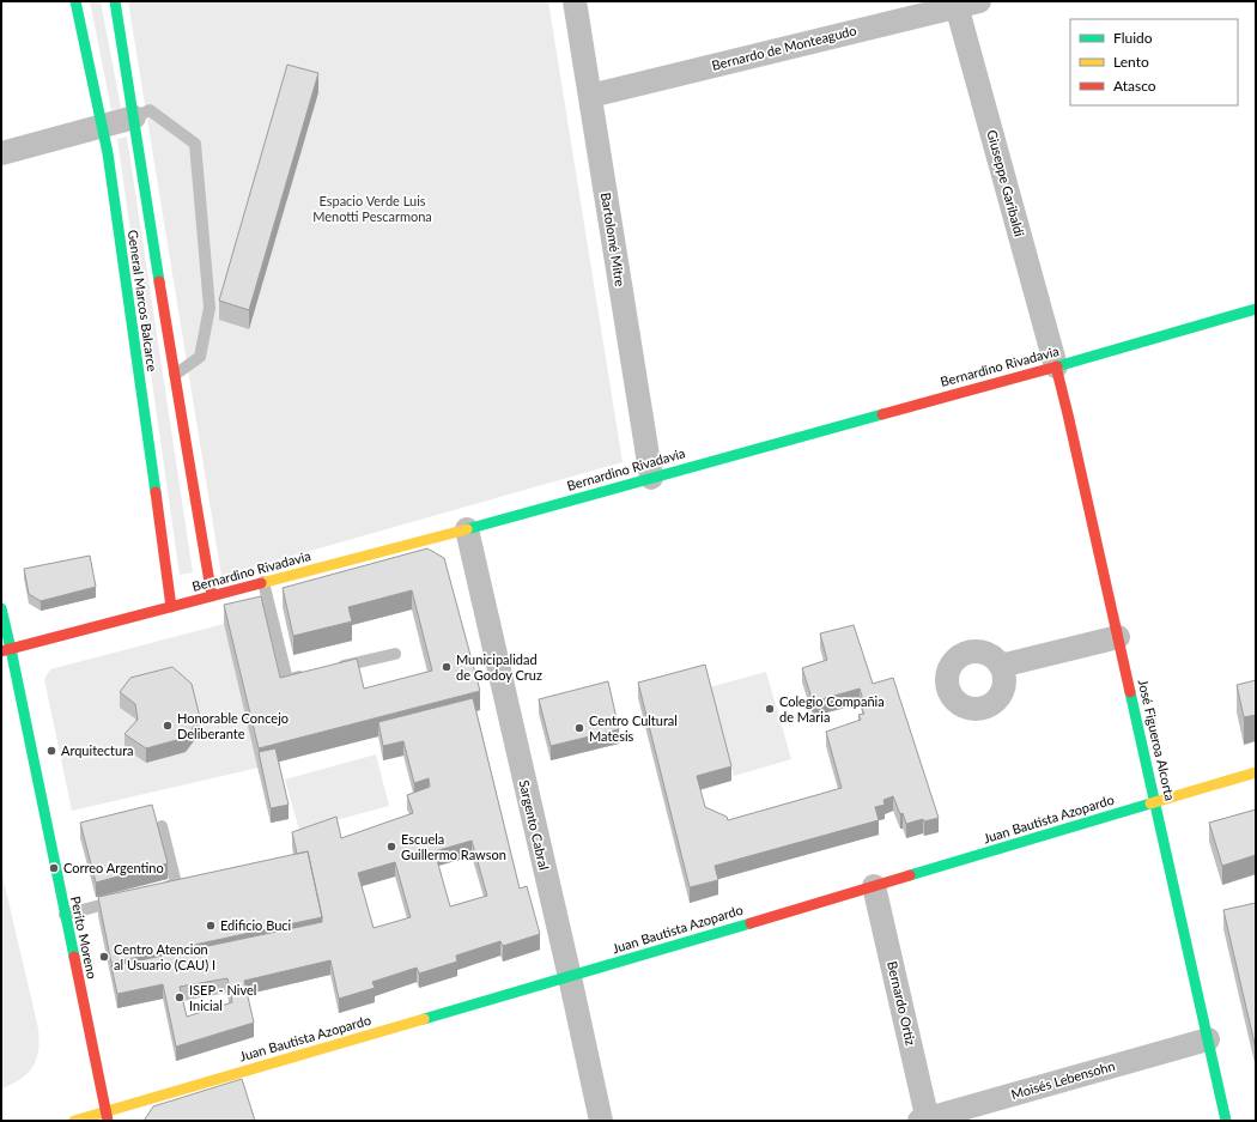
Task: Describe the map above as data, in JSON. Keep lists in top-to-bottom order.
{
  "streets": {
    "main road": [
      "General Marcos Balcarce",
      "Bernardino Rivadavia",
      "José Figueroa Alcorta",
      "Juan Bautista Azopardo",
      "Perito Moreno"
    ],
    "street": [
      "Bernardo de Monteagudo",
      "Giuseppe Garibaldi",
      "Bartolomé Mitre",
      "Sargento Cabral",
      "Bernardo Ortiz",
      "Moisés Lebensohn"
    ]
  },
  "crossings": [
    ["Bernardo de Monteagudo", "Giuseppe Garibaldi"],
    ["Bernardo de Monteagudo", "Bartolomé Mitre"],
    ["Giuseppe Garibaldi", "Bernardino Rivadavia"],
    ["Giuseppe Garibaldi", "José Figueroa Alcorta"],
    ["Bartolomé Mitre", "Bernardino Rivadavia"],
    ["General Marcos Balcarce", "Bernardino Rivadavia"],
    ["Bernardino Rivadavia", "José Figueroa Alcorta"],
    ["Bernardino Rivadavia", "Sargento Cabral"],
    ["Bernardino Rivadavia", "Perito Moreno"],
    ["José Figueroa Alcorta", "Juan Bautista Azopardo"],
    ["José Figueroa Alcorta", "Moisés Lebensohn"],
    ["Juan Bautista Azopardo", "Sargento Cabral"],
    ["Juan Bautista Azopardo", "Perito Moreno"],
    ["Juan Bautista Azopardo", "Bernardo Ortiz"],
    ["Bernardo Ortiz", "Moisés Lebensohn"]
  ],
  "parks": ["Espacio Verde Luis Menotti Pescarmona"],
  "places": [
    "Municipalidad de Godoy Cruz",
    "Colegio Compañia de Maria",
    "Honorable Concejo Deliberante",
    "Centro Cultural Matesis",
    "Arquitectura",
    "Escuela Guillermo Rawson",
    "Correo Argentino",
    "Edificio Buci",
    "Centro Atencion al Usuario (CAU) I",
    "ISEP - Nivel Inicial"
  ],
  "legend": ["Fluido", "Lento", "Atasco"]
}
